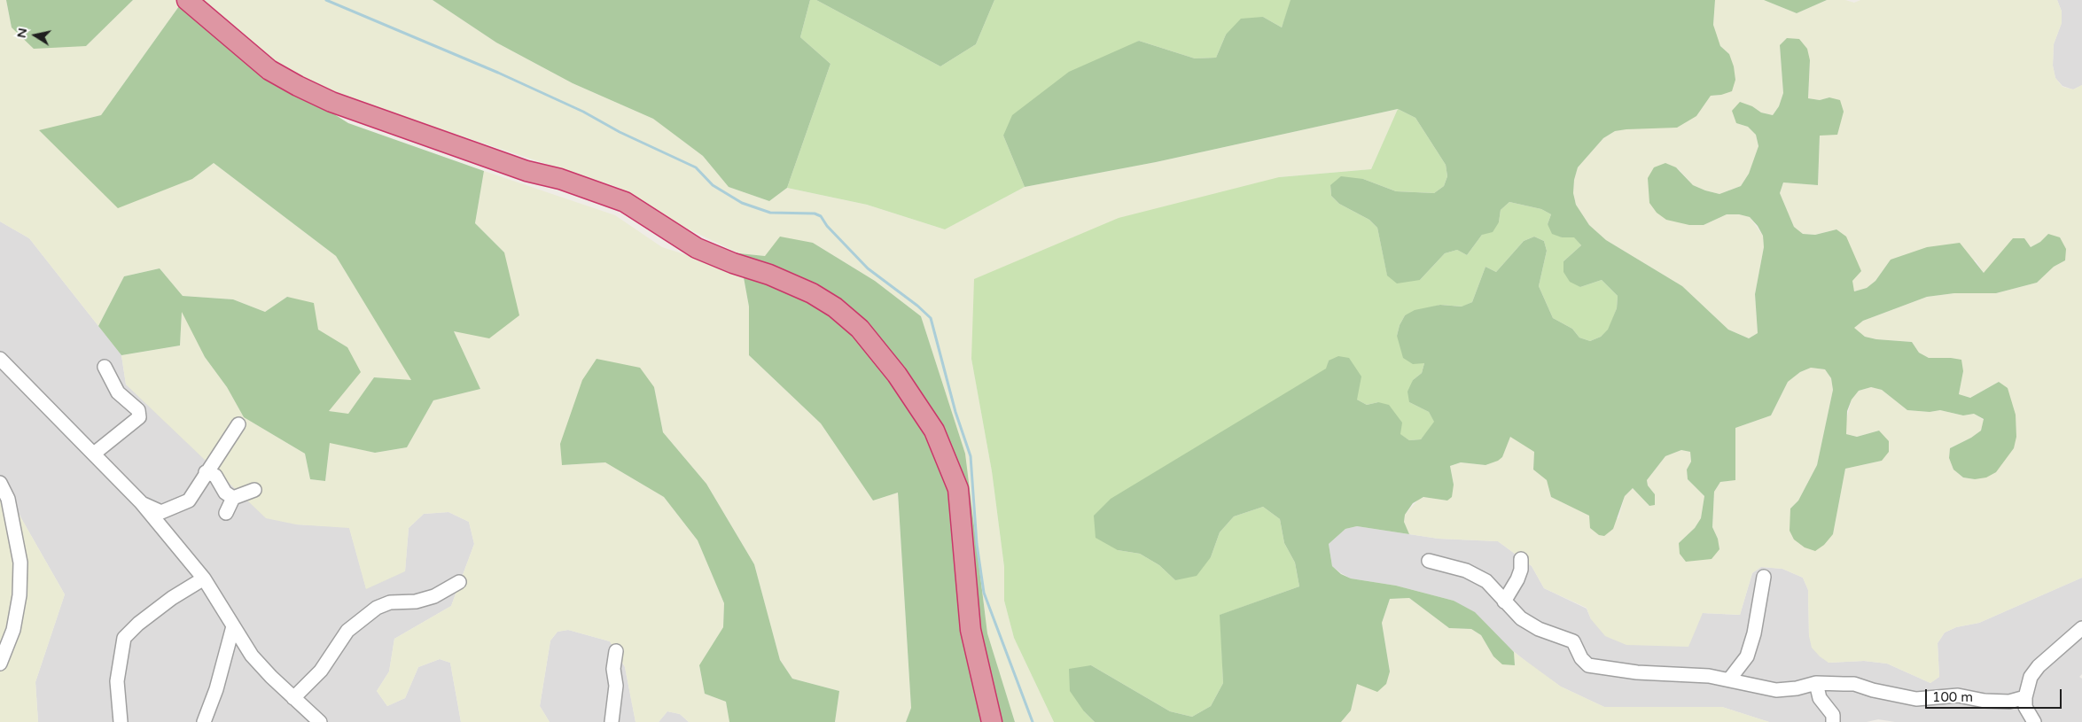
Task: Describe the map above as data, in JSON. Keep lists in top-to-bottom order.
{
  "scale_bar": "100 m",
  "north": "left"
}
